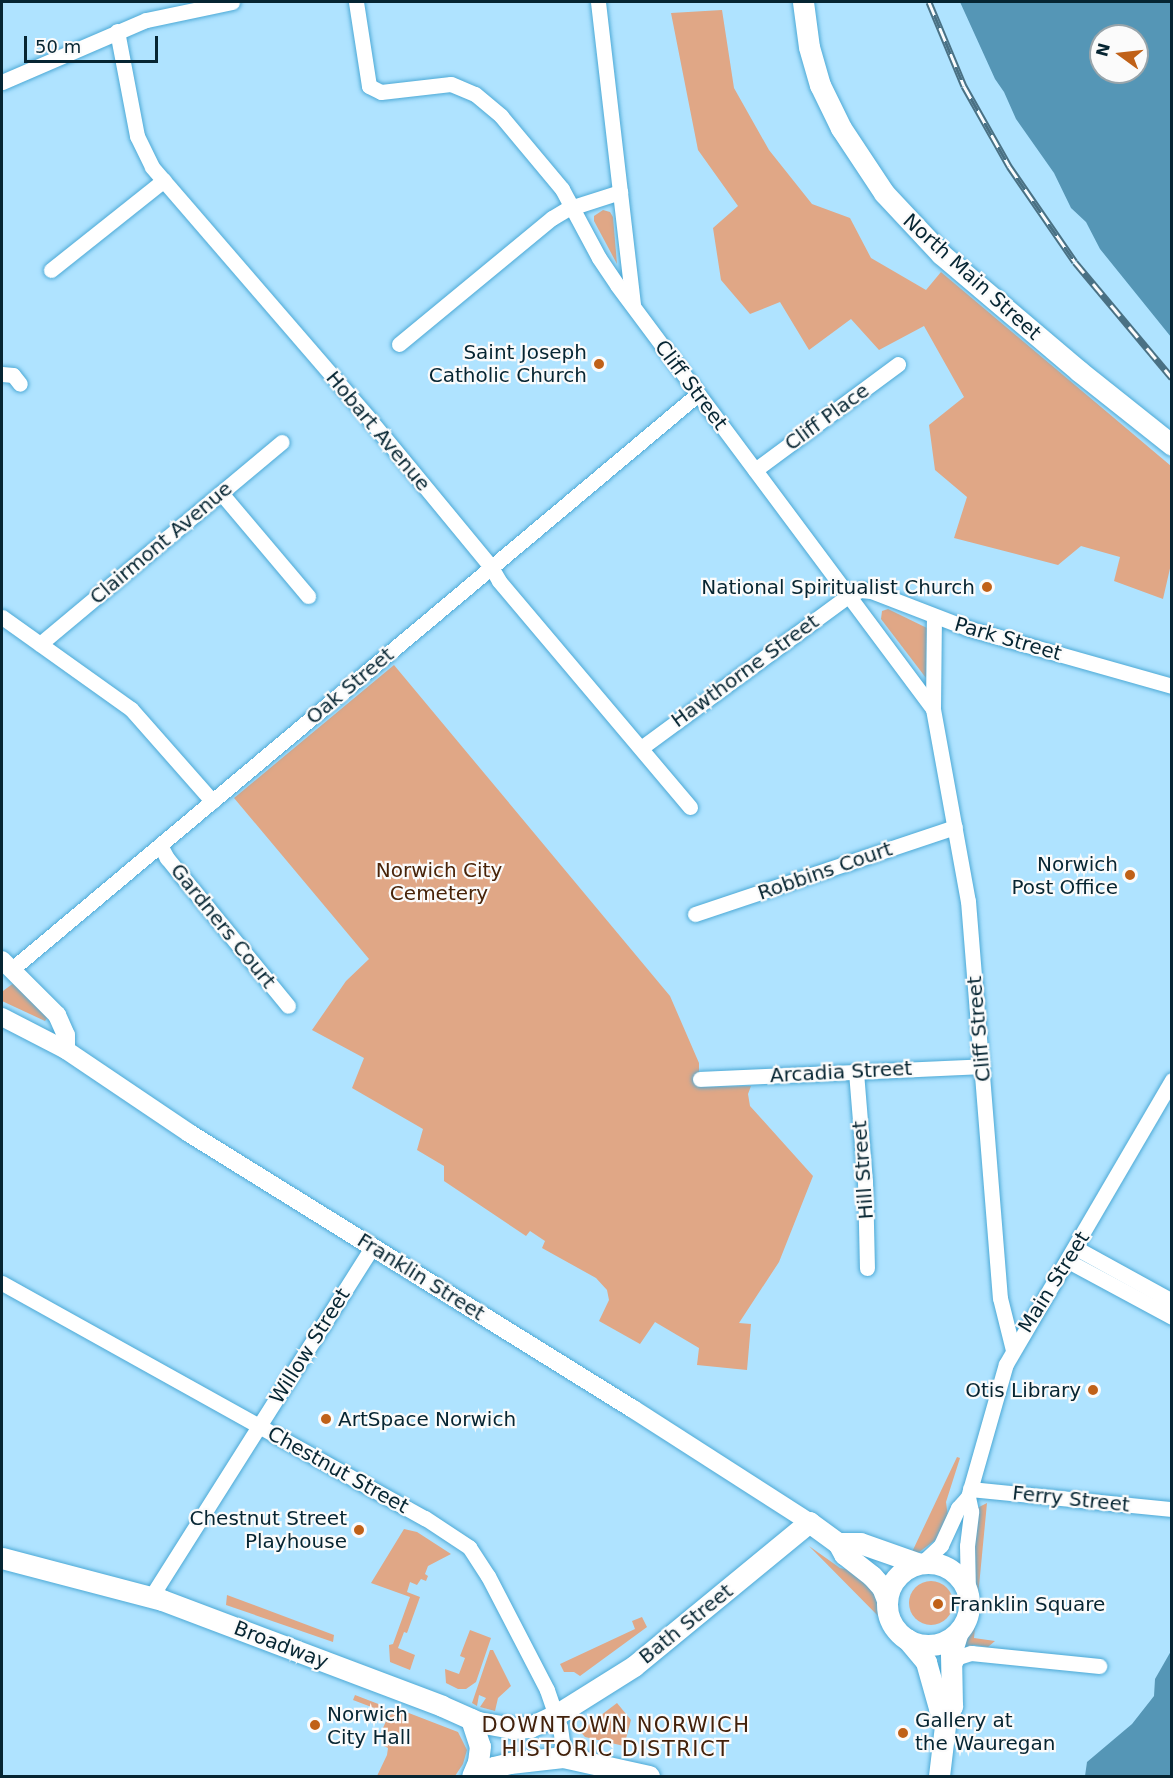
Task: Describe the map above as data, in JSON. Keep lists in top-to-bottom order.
{
  "streets": {
    "main road": [
      "North Main Street",
      "Franklin Street",
      "Bath Street",
      "Broadway"
    ],
    "street": [
      "Cliff Street",
      "Cliff Place",
      "Hobart Avenue",
      "Clairmont Avenue",
      "Park Street",
      "Hawthorne Street",
      "Oak Street",
      "Robbins Court",
      "Gardners Court",
      "Arcadia Street",
      "Hill Street",
      "Main Street",
      "Willow Street",
      "Chestnut Street",
      "Ferry Street"
    ]
  },
  "crossings": [
    ["Cliff Street", "Cliff Place"],
    ["Cliff Street", "Park Street"],
    ["Cliff Street", "Hawthorne Street"],
    ["Cliff Street", "Oak Street"],
    ["Cliff Street", "Robbins Court"],
    ["Cliff Street", "Arcadia Street"],
    ["Cliff Street", "Main Street"],
    ["Hobart Avenue", "Hawthorne Street"],
    ["Hobart Avenue", "Oak Street"],
    ["Park Street", "Hawthorne Street"],
    ["Oak Street", "Gardners Court"],
    ["Arcadia Street", "Hill Street"],
    ["Franklin Street", "Main Street"],
    ["Franklin Street", "Willow Street"],
    ["Franklin Street", "Bath Street"],
    ["Main Street", "Ferry Street"],
    ["Willow Street", "Chestnut Street"],
    ["Willow Street", "Broadway"],
    ["Chestnut Street", "Bath Street"],
    ["Chestnut Street", "Broadway"],
    ["Bath Street", "Broadway"]
  ],
  "districts": ["DOWNTOWN NORWICH HISTORIC DISTRICT"],
  "parks": ["Norwich City Cemetery"],
  "places": [
    "Saint Joseph Catholic Church",
    "National Spiritualist Church",
    "Norwich Post Office",
    "Otis Library",
    "ArtSpace Norwich",
    "Chestnut Street Playhouse",
    "Franklin Square",
    "Norwich City Hall",
    "Gallery at the Wauregan"
  ],
  "scale_bar": "50 m",
  "north": "left"
}
